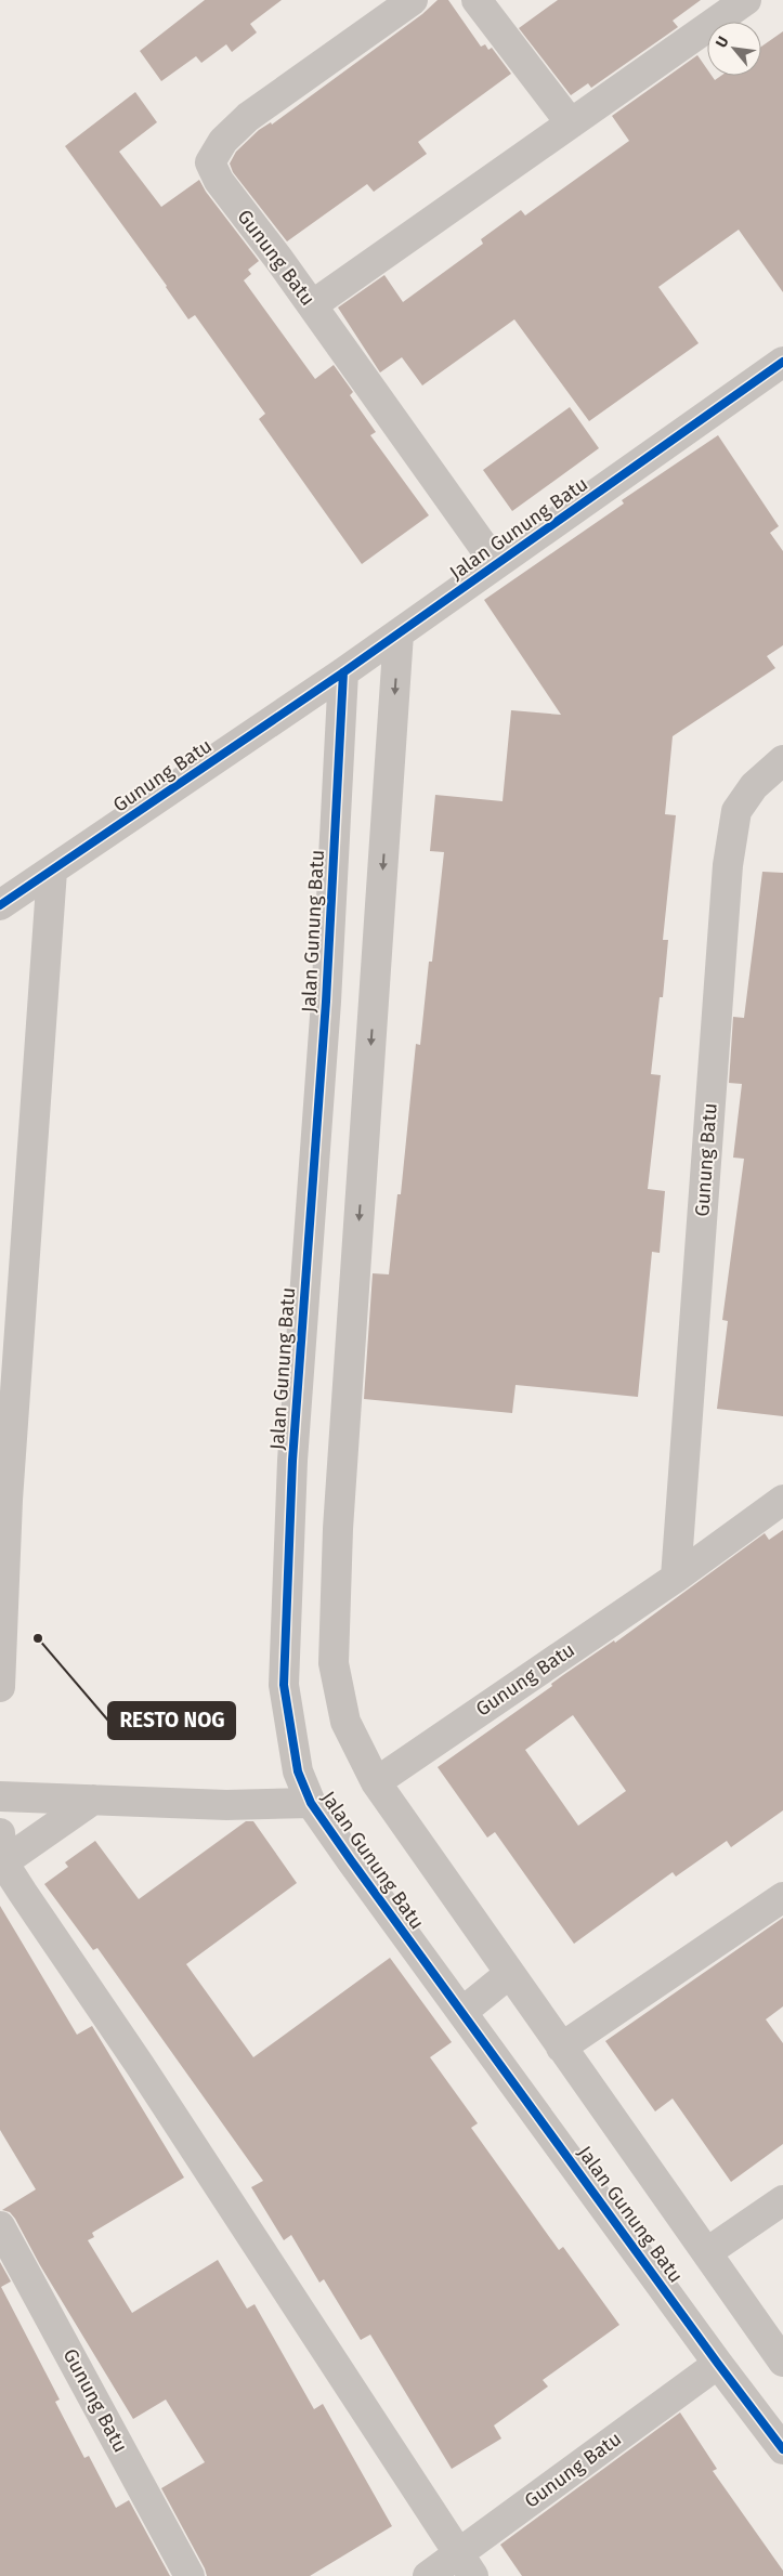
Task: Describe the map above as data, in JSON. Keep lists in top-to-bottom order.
{
  "streets": {
    "street": ["Gunung Batu", "Jalan Gunung Batu"]
  },
  "crossings": [
    ["Gunung Batu", "Jalan Gunung Batu"]
  ],
  "places": ["RESTO NOG"],
  "north": "top left"
}
